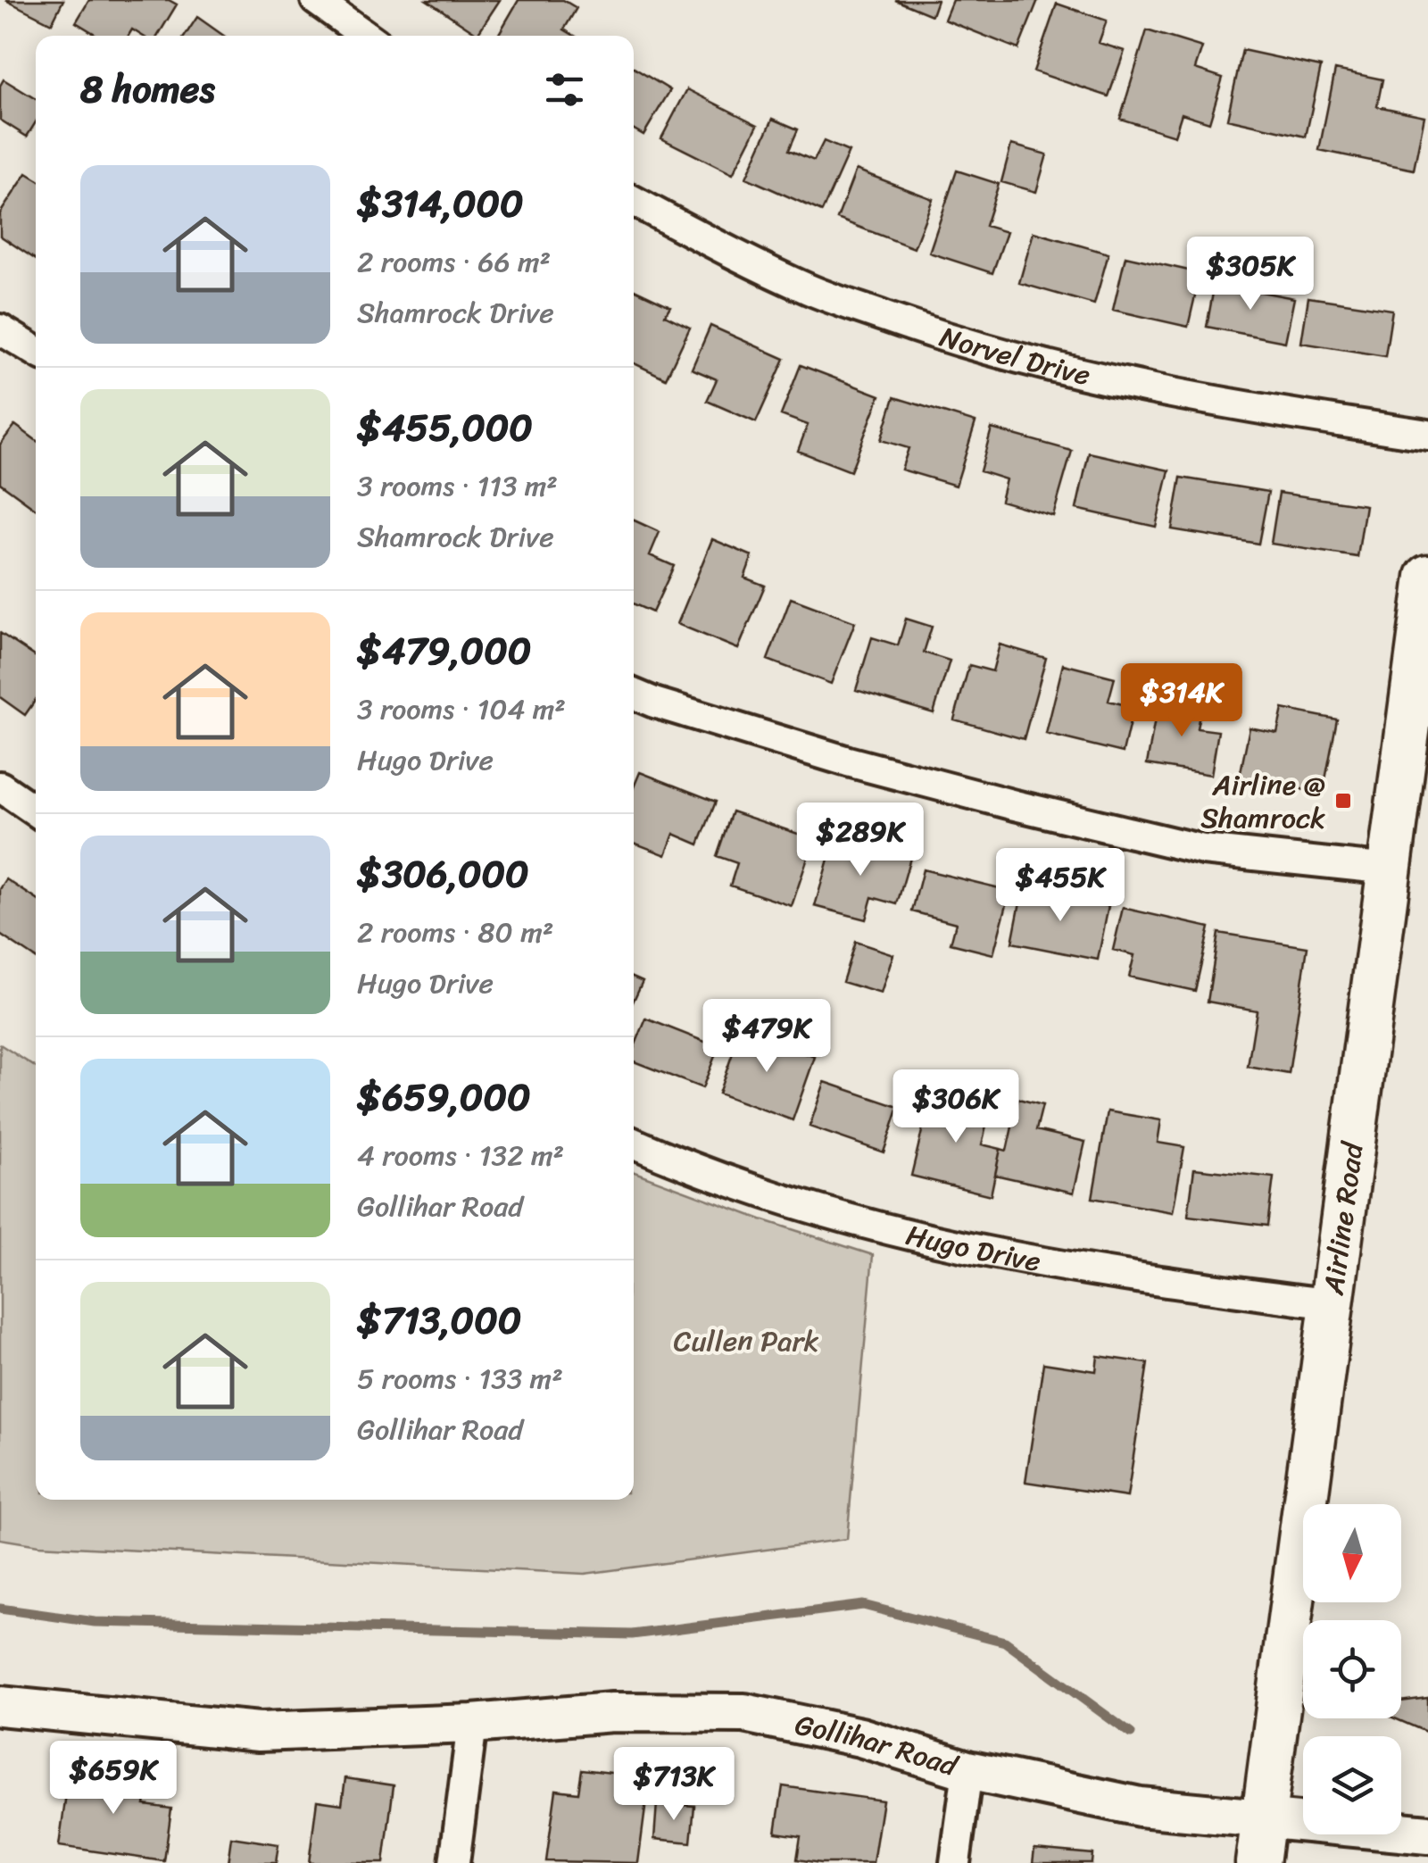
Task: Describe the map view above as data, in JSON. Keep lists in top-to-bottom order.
{
  "streets": {
    "main road": ["Airline Road"],
    "street": ["Norvel Drive", "Hugo Drive", "Gollihar Road"]
  },
  "crossings": [
    ["Airline Road", "Hugo Drive"],
    ["Airline Road", "Gollihar Road"]
  ],
  "parks": ["Cullen Park"],
  "places": {
    "transit": ["Airline @ Shamrock"]
  },
  "north": "bottom",
  "page": {
    "heading": "8 homes",
    "list": [
      {
        "name": "$314,000",
        "note": "2 rooms · 66 m² · Shamrock Drive"
      },
      {
        "name": "$455,000",
        "note": "3 rooms · 113 m² · Shamrock Drive"
      },
      {
        "name": "$479,000",
        "note": "3 rooms · 104 m² · Hugo Drive"
      },
      {
        "name": "$306,000",
        "note": "2 rooms · 80 m² · Hugo Drive"
      },
      {
        "name": "$659,000",
        "note": "4 rooms · 132 m² · Gollihar Road"
      },
      {
        "name": "$713,000",
        "note": "5 rooms · 133 m² · Gollihar Road"
      }
    ],
    "price": [
      "$305K",
      "$314K",
      "$289K",
      "$455K",
      "$479K",
      "$306K",
      "$659K",
      "$713K"
    ]
  }
}
